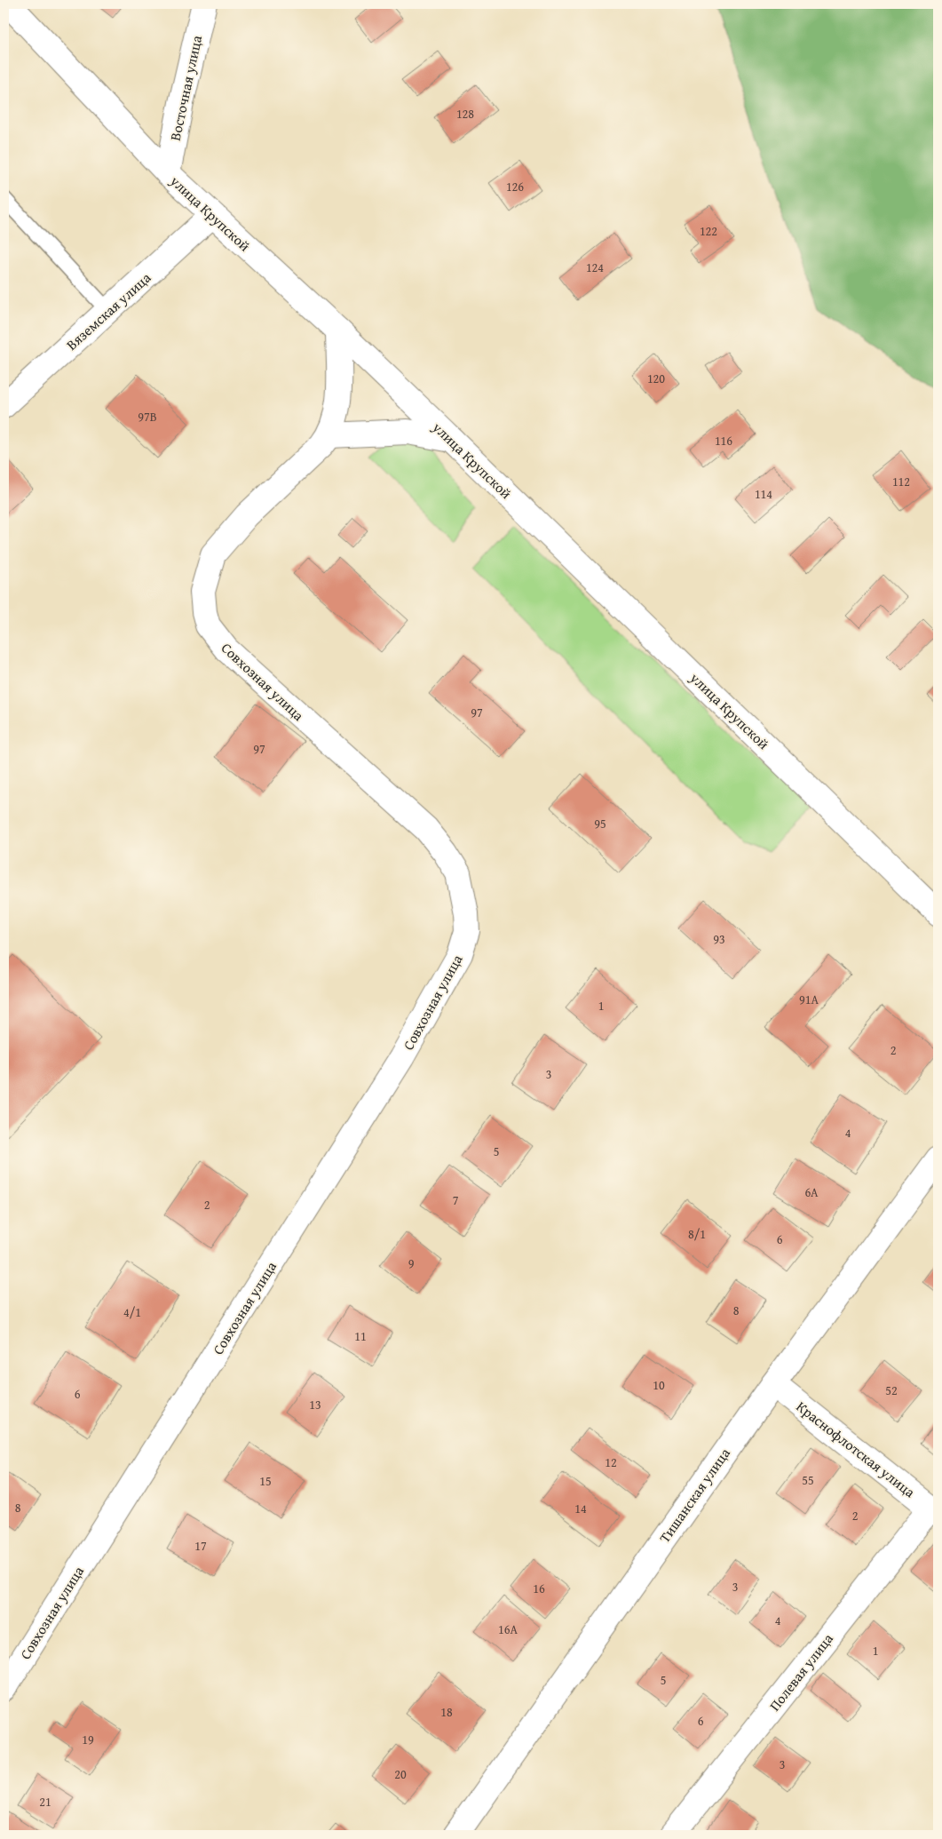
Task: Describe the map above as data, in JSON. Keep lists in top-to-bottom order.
{
  "streets": {
    "street": [
      "Восточная улица",
      "улица Крупской",
      "Вяземская улица",
      "Совхозная улица",
      "Краснофлотская улица",
      "Тишанская улица",
      "Полевая улица"
    ]
  },
  "crossings": [
    ["Восточная улица", "улица Крупской"],
    ["улица Крупской", "Вяземская улица"],
    ["улица Крупской", "Совхозная улица"],
    ["Краснофлотская улица", "Тишанская улица"],
    ["Краснофлотская улица", "Полевая улица"]
  ],
  "house_numbers": [
    "128",
    "126",
    "122",
    "124",
    "120",
    "97В",
    "116",
    "112",
    "114",
    "97",
    "97",
    "95",
    "93",
    "91А",
    "1",
    "2",
    "3",
    "4",
    "5",
    "6А",
    "7",
    "2",
    "8/1",
    "6",
    "9",
    "8",
    "4/1",
    "11",
    "10",
    "52",
    "6",
    "13",
    "12",
    "55",
    "15",
    "8",
    "14",
    "2",
    "17",
    "3",
    "16",
    "4",
    "16А",
    "1",
    "5",
    "18",
    "6",
    "19",
    "3",
    "20",
    "21"
  ]
}
